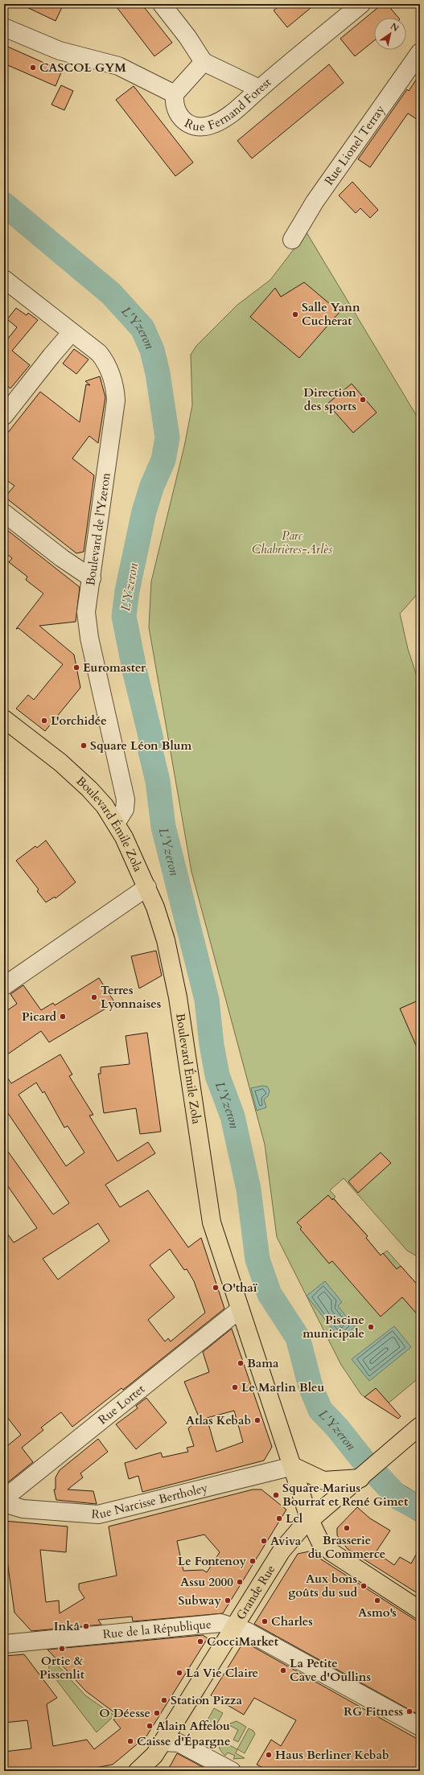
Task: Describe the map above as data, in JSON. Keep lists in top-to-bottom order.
{
  "streets": {
    "main road": ["Boulevard Émile Zola", "Grande Rue"],
    "street": [
      "Rue Fernand Forest",
      "Rue Lionel Terray",
      "Boulevard de l'Yzeron",
      "Rue Lortet",
      "Rue Narcisse Bertholey",
      "Rue de la République"
    ]
  },
  "crossings": [
    ["Boulevard de l'Yzeron", "Boulevard Émile Zola"],
    ["Boulevard Émile Zola", "Rue Lortet"],
    ["Boulevard Émile Zola", "Rue Narcisse Bertholey"],
    ["Boulevard Émile Zola", "Grande Rue"],
    ["Grande Rue", "Rue de la République"]
  ],
  "water": ["L'Yzeron"],
  "parks": ["Parc Chabrières-Arlès"],
  "places": [
    "CASCOL GYM",
    "Salle Yann Cucherat",
    "Direction des sports",
    "Euromaster",
    "L'orchidée",
    "Square Léon Blum",
    "Terres Lyonnaises",
    "Picard",
    "O'thaï",
    "Piscine municipale",
    "Bama",
    "Le Marlin Bleu",
    "Atlas Kebab",
    "Square Marius Bourrat et René Gimet",
    "Lcl",
    "Brasserie du Commerce",
    "Aviva",
    "Le Fontenoy",
    "Assu 2000",
    "Aux bons goûts du sud",
    "Subway",
    "Asmo's",
    "Charles",
    "Inkâ",
    "CocciMarket",
    "Ortie & Pissenlit",
    "La Petite Cave d'Oullins",
    "La Vie Claire",
    "Station Pizza",
    "RG Fitness",
    "O Déesse",
    "Alain Affelou",
    "Caisse d'Épargne",
    "Haus Berliner Kebab"
  ],
  "north": "top right"
}
